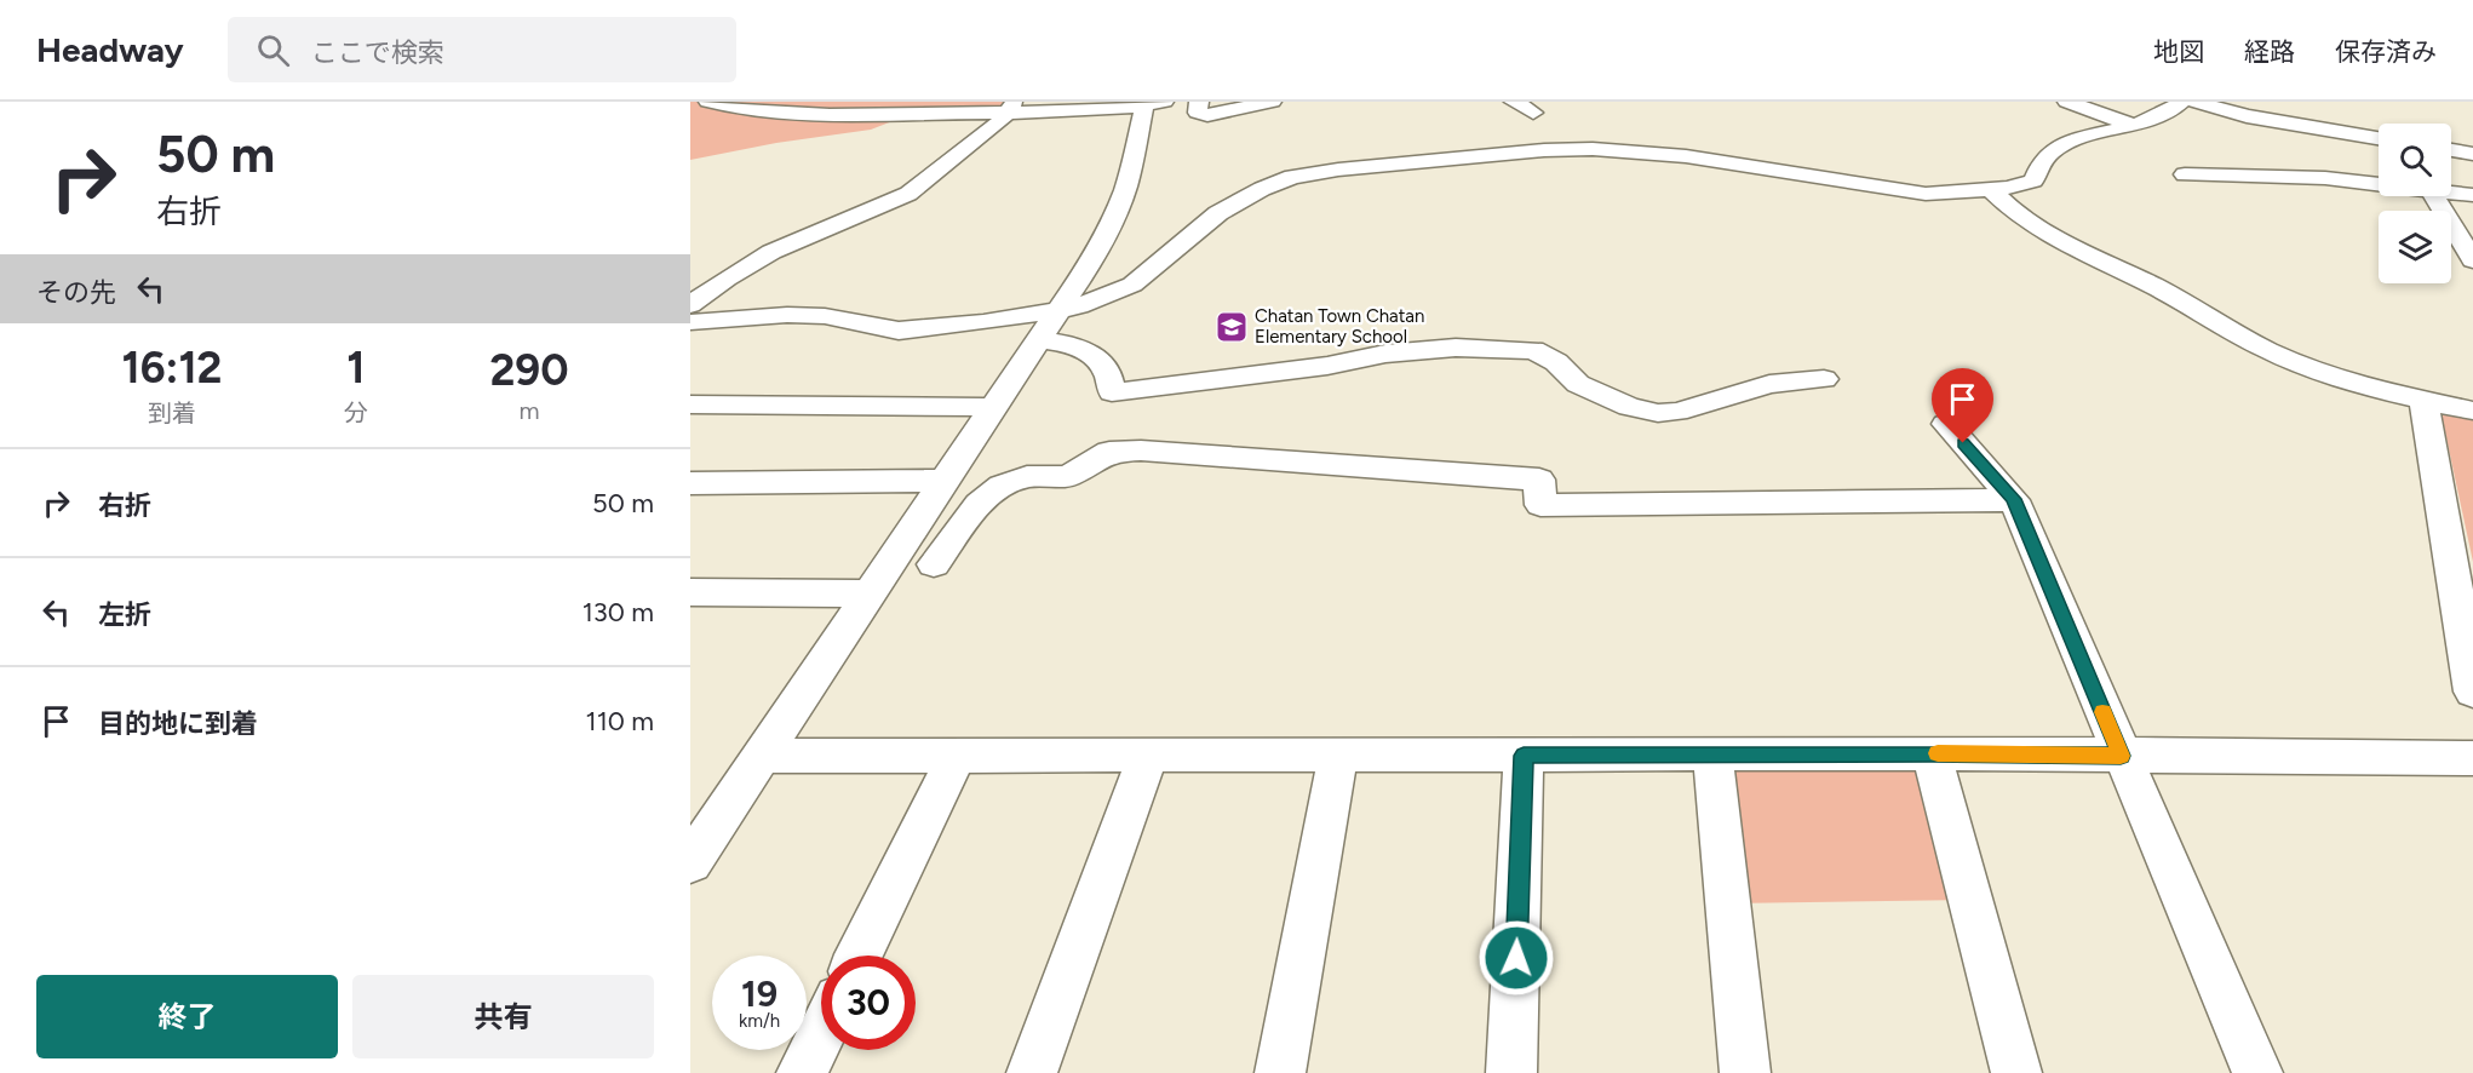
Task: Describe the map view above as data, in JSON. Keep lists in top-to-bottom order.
{
  "places": {
    "school or university": ["Chatan Town Chatan Elementary School"]
  },
  "page": {
    "header": "Headway",
    "search": "ここで検索",
    "nav": ["地図", "経路", "保存済み"],
    "turn": ["50 m", "右折"],
    "then": "その先",
    "eta": [
      "16:12",
      "到着",
      "1",
      "分",
      "290",
      "m"
    ],
    "list": [
      {
        "name": "右折",
        "value": "50 m"
      },
      {
        "name": "左折",
        "value": "130 m"
      },
      {
        "name": "目的地に到着",
        "value": "110 m"
      }
    ],
    "speed": "19 km/h",
    "limit": "30",
    "buttons": ["終了", "共有"]
  }
}
